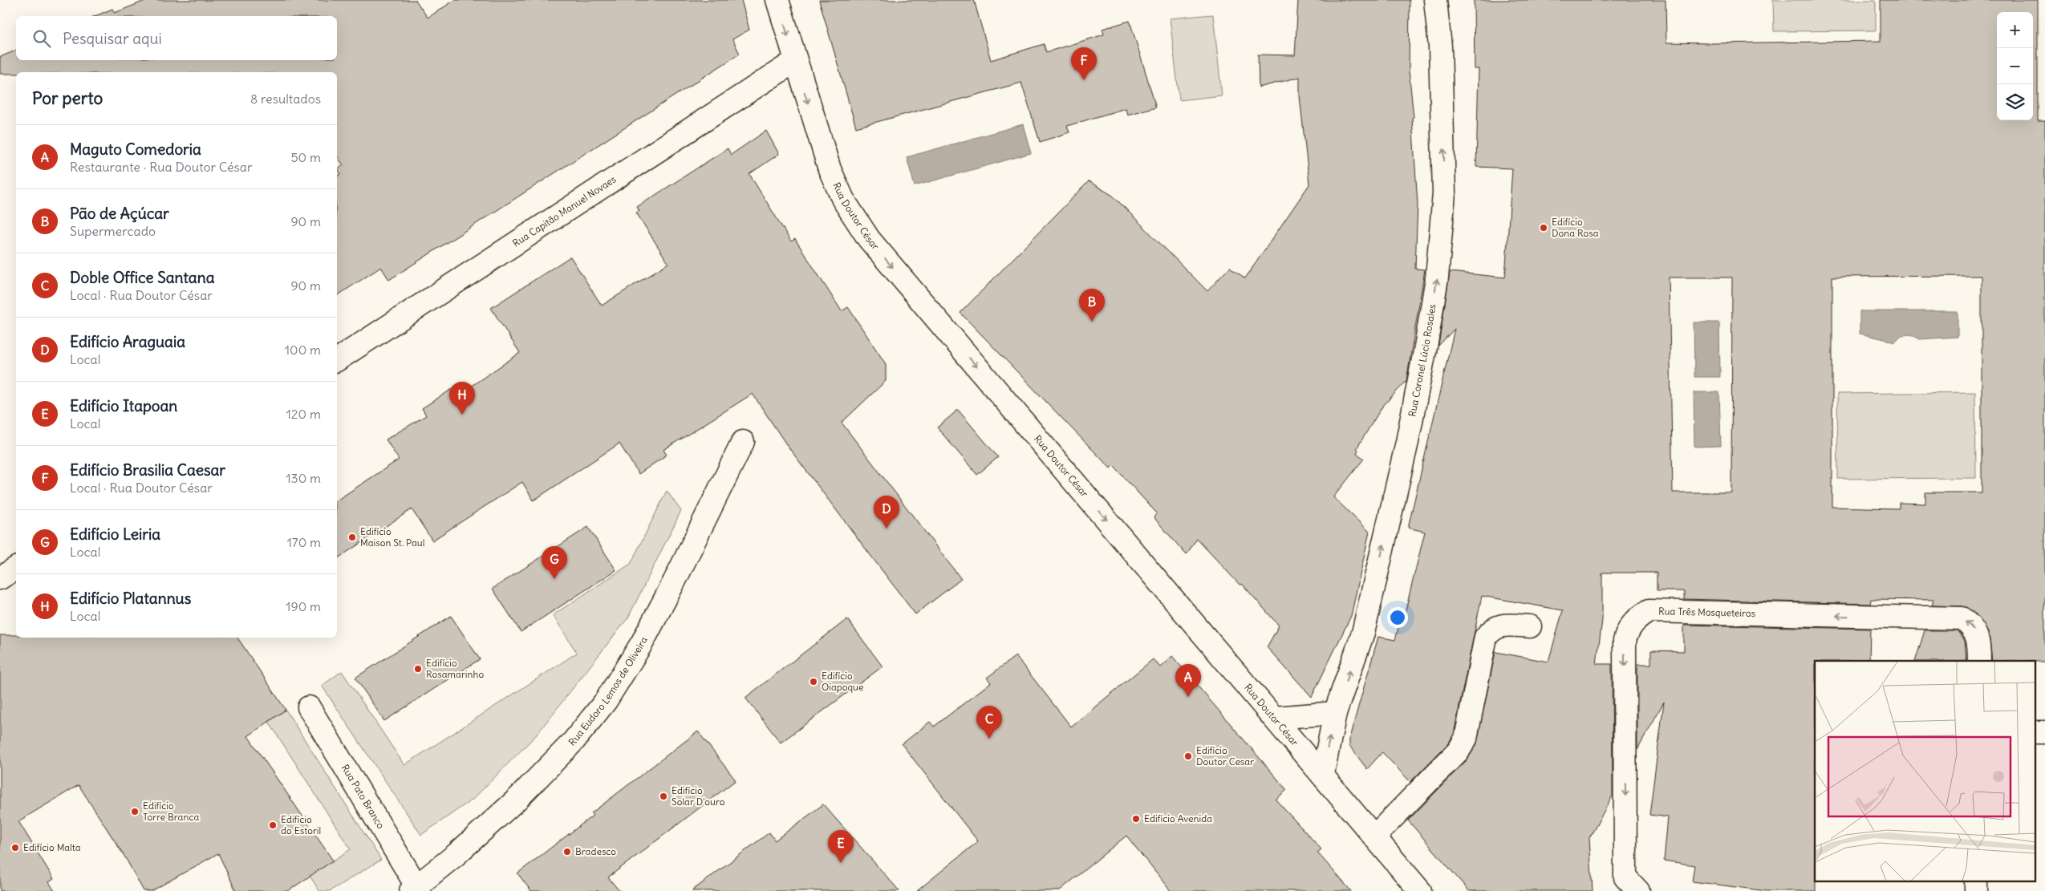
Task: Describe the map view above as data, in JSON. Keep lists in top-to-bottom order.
{
  "streets": {
    "street": [
      "Rua Capitão Manuel Novaes",
      "Rua Doutor César",
      "Rua Coronel Lúcio Rosales",
      "Rua Três Mosqueteiros",
      "Rua Eudoro Lemos de Oliveira",
      "Rua Pato Branco"
    ]
  },
  "crossings": [
    ["Rua Capitão Manuel Novaes", "Rua Doutor César"],
    ["Rua Doutor César", "Rua Coronel Lúcio Rosales"],
    ["Rua Eudoro Lemos de Oliveira", "Rua Pato Branco"]
  ],
  "one_way": ["Rua Doutor César", "Rua Coronel Lúcio Rosales"],
  "places": [
    "Edifício Dona Rosa",
    "Edifício Maison St. Paul",
    "Edifício Rosamarinho",
    "Edifício Oiapoque",
    "Edifício Doutor Cesar",
    "Edifício Solar D'ouro",
    "Edifício Torre Branca",
    "Edifício Avenida",
    "Edifício do Estoril",
    "Edifício Malta",
    "Bradesco"
  ],
  "page": {
    "map_buttons": ["+", "−"],
    "search": "Pesquisar aqui",
    "pins": [
      "F",
      "B",
      "H",
      "D",
      "G",
      "A",
      "C",
      "E"
    ],
    "heading": ["Por perto", "8 resultados"],
    "list": [
      {
        "mark": "A",
        "name": "Maguto Comedoria",
        "note": "Restaurante · Rua Doutor César",
        "value": "50 m"
      },
      {
        "mark": "B",
        "name": "Pão de Açúcar",
        "note": "Supermercado",
        "value": "90 m"
      },
      {
        "mark": "C",
        "name": "Doble Office Santana",
        "note": "Local · Rua Doutor César",
        "value": "90 m"
      },
      {
        "mark": "D",
        "name": "Edifício Araguaia",
        "note": "Local",
        "value": "100 m"
      },
      {
        "mark": "E",
        "name": "Edifício Itapoan",
        "note": "Local",
        "value": "120 m"
      },
      {
        "mark": "F",
        "name": "Edifício Brasilia Caesar",
        "note": "Local · Rua Doutor César",
        "value": "130 m"
      },
      {
        "mark": "G",
        "name": "Edifício Leiria",
        "note": "Local",
        "value": "170 m"
      },
      {
        "mark": "H",
        "name": "Edifício Platannus",
        "note": "Local",
        "value": "190 m"
      }
    ]
  }
}
